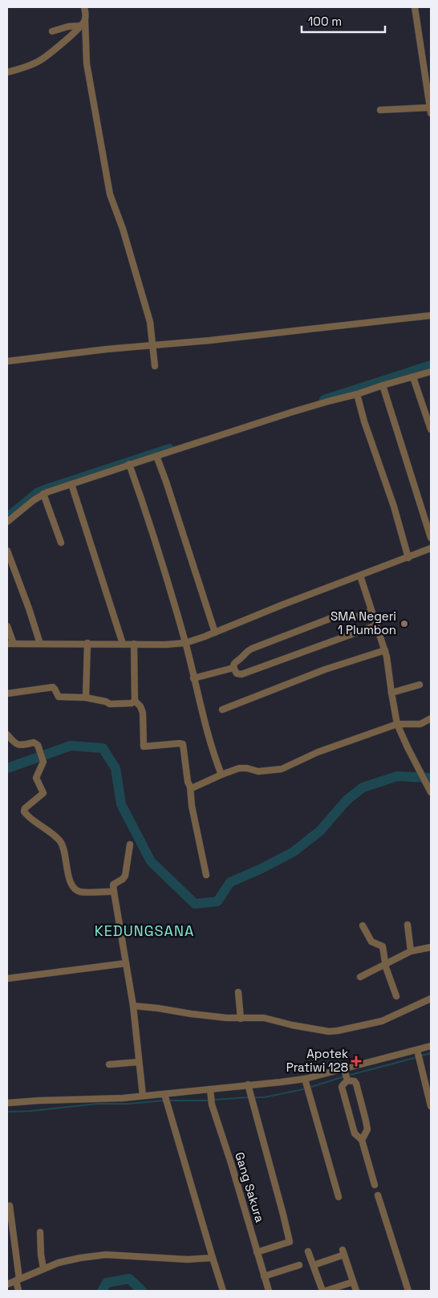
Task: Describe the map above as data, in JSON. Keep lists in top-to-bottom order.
{
  "streets": {
    "street": ["Gang Sakura"]
  },
  "districts": ["KEDUNGSANA"],
  "places": {
    "other": ["SMA Negeri 1 Plumbon"],
    "health": ["Apotek Pratiwi 128"]
  },
  "scale_bar": "100 m"
}
